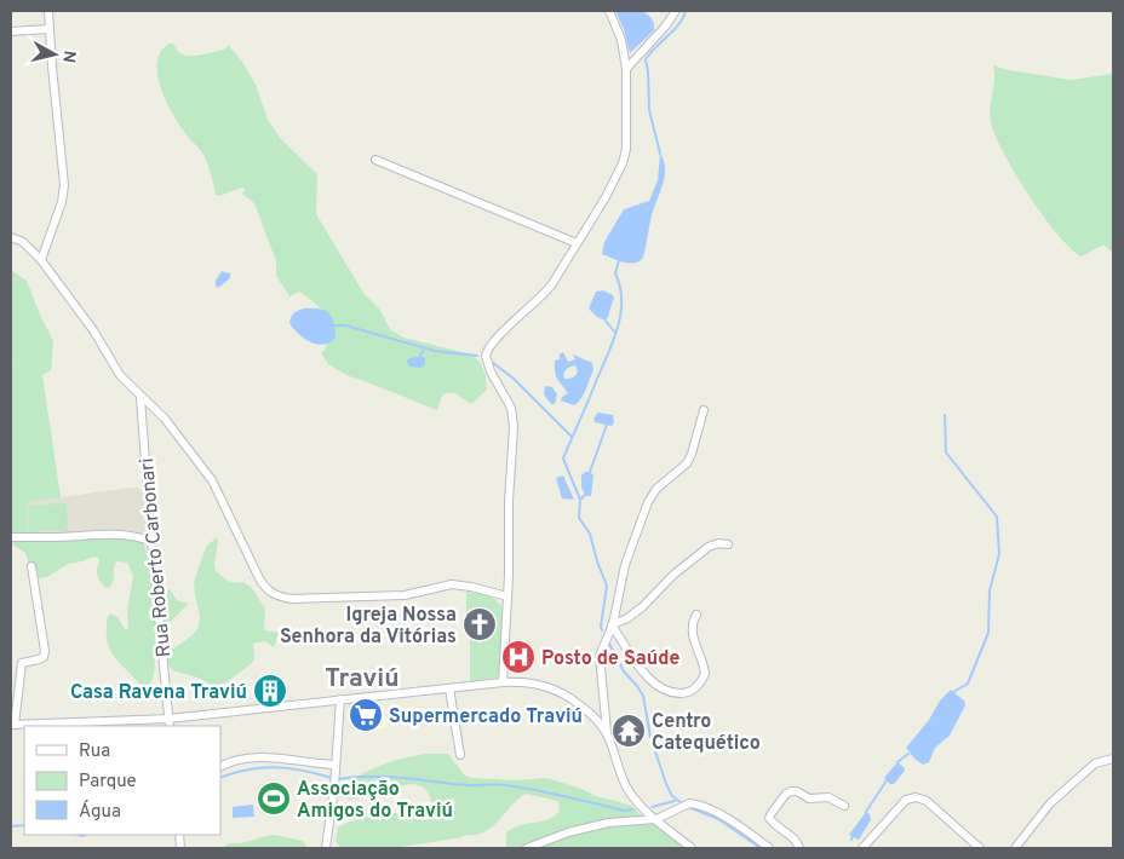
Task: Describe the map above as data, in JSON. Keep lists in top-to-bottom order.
{
  "streets": {
    "street": ["Rua Roberto Carbonari"]
  },
  "districts": ["Traviú"],
  "places": {
    "church": ["Igreja Nossa Senhora da Vitórias"],
    "hospital": ["Posto de Saúde"],
    "building": ["Casa Ravena Traviú"],
    "supermarket": ["Supermercado Traviú"],
    "temple": ["Centro Catequético"],
    "sports": ["Associação Amigos do Traviú"]
  },
  "legend": ["Rua", "Parque", "Água"],
  "north": "right"
}
